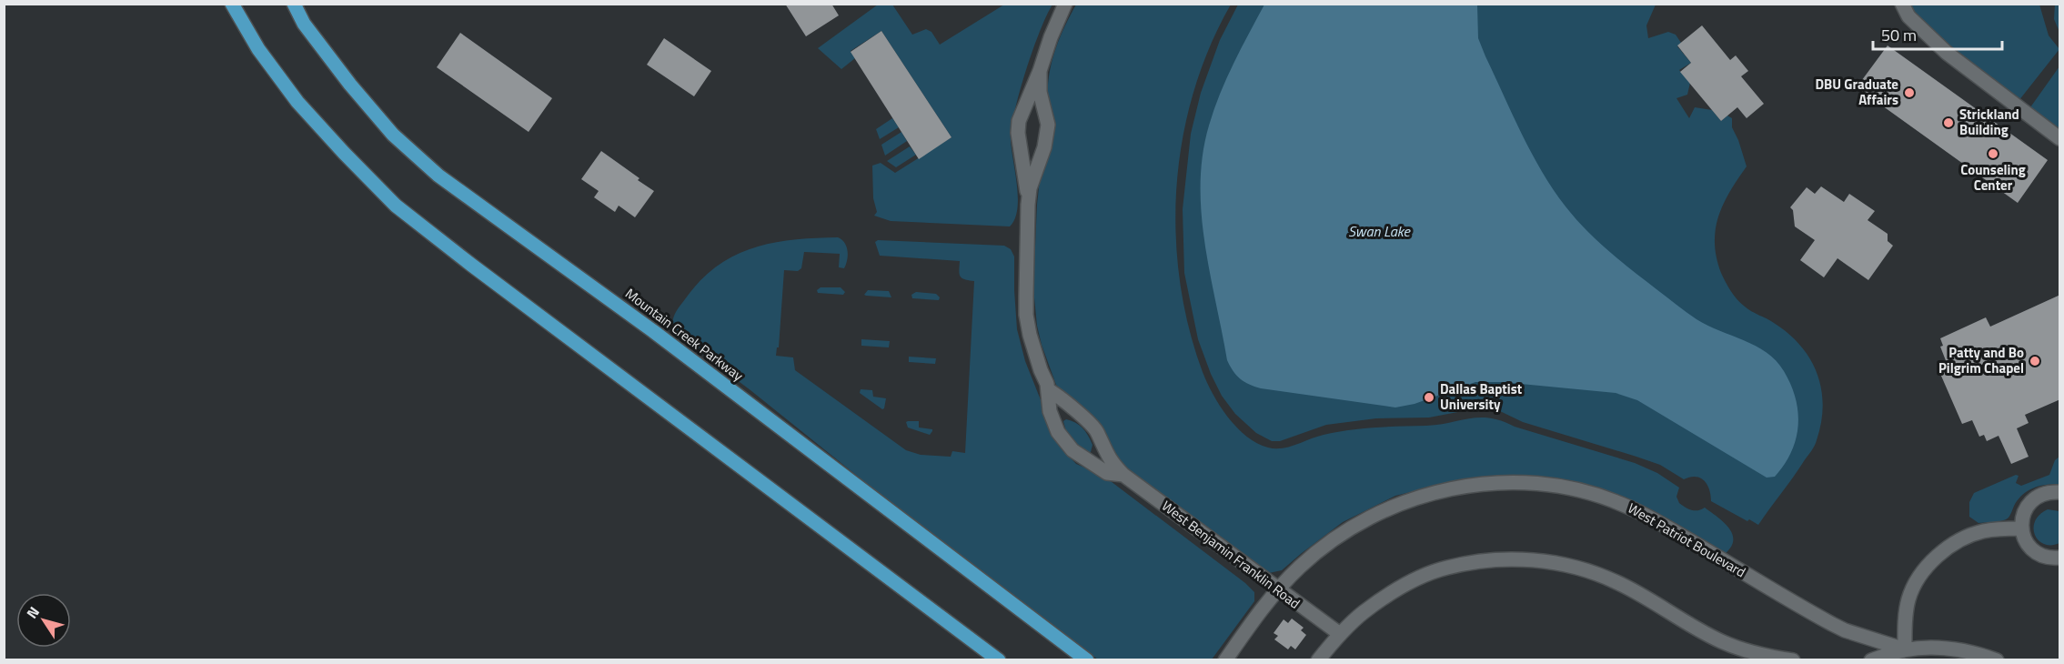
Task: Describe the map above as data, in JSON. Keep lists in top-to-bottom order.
{
  "streets": {
    "main road": ["Mountain Creek Parkway"],
    "street": ["West Patriot Boulevard", "West Benjamin Franklin Road"]
  },
  "crossings": [
    ["West Patriot Boulevard", "West Benjamin Franklin Road"]
  ],
  "water": ["Swan Lake"],
  "places": [
    "DBU Graduate Affairs",
    "Strickland Building",
    "Counseling Center",
    "Patty and Bo Pilgrim Chapel",
    "Dallas Baptist University"
  ],
  "scale_bar": "50 m",
  "north": "top left"
}
